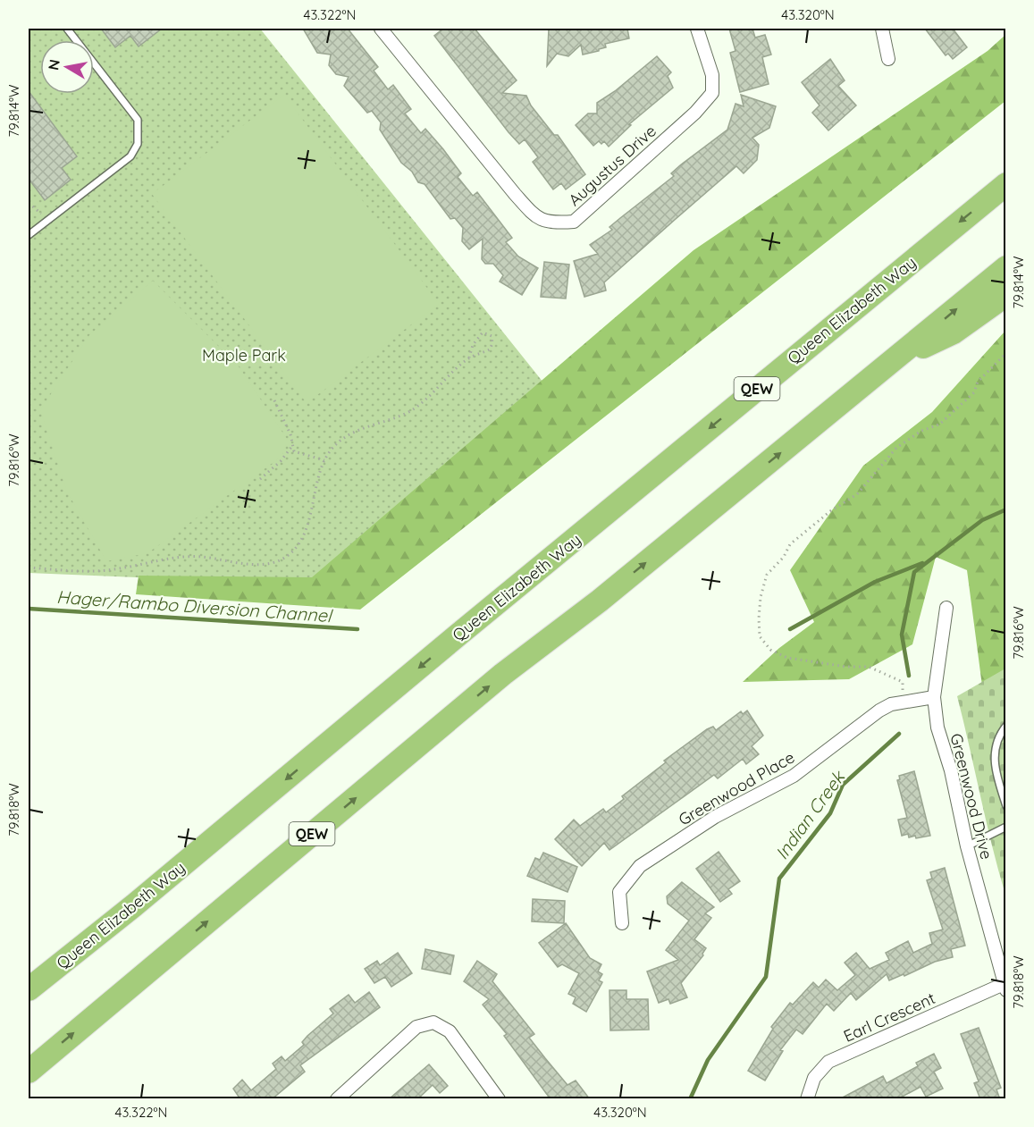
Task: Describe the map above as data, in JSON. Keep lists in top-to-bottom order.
{
  "streets": {
    "highway": ["Queen Elizabeth Way", "QEW"],
    "street": [
      "Augustus Drive",
      "Greenwood Place",
      "Greenwood Drive",
      "Earl Crescent"
    ]
  },
  "crossings": [
    ["Greenwood Place", "Greenwood Drive"],
    ["Greenwood Drive", "Earl Crescent"]
  ],
  "water": ["Hager/Rambo Diversion Channel", "Indian Creek"],
  "parks": ["Maple Park"],
  "north": "left",
  "coordinates": [
    "43.322°N",
    "43.320°N",
    "79.814°W",
    "79.816°W",
    "79.818°W"
  ]
}
